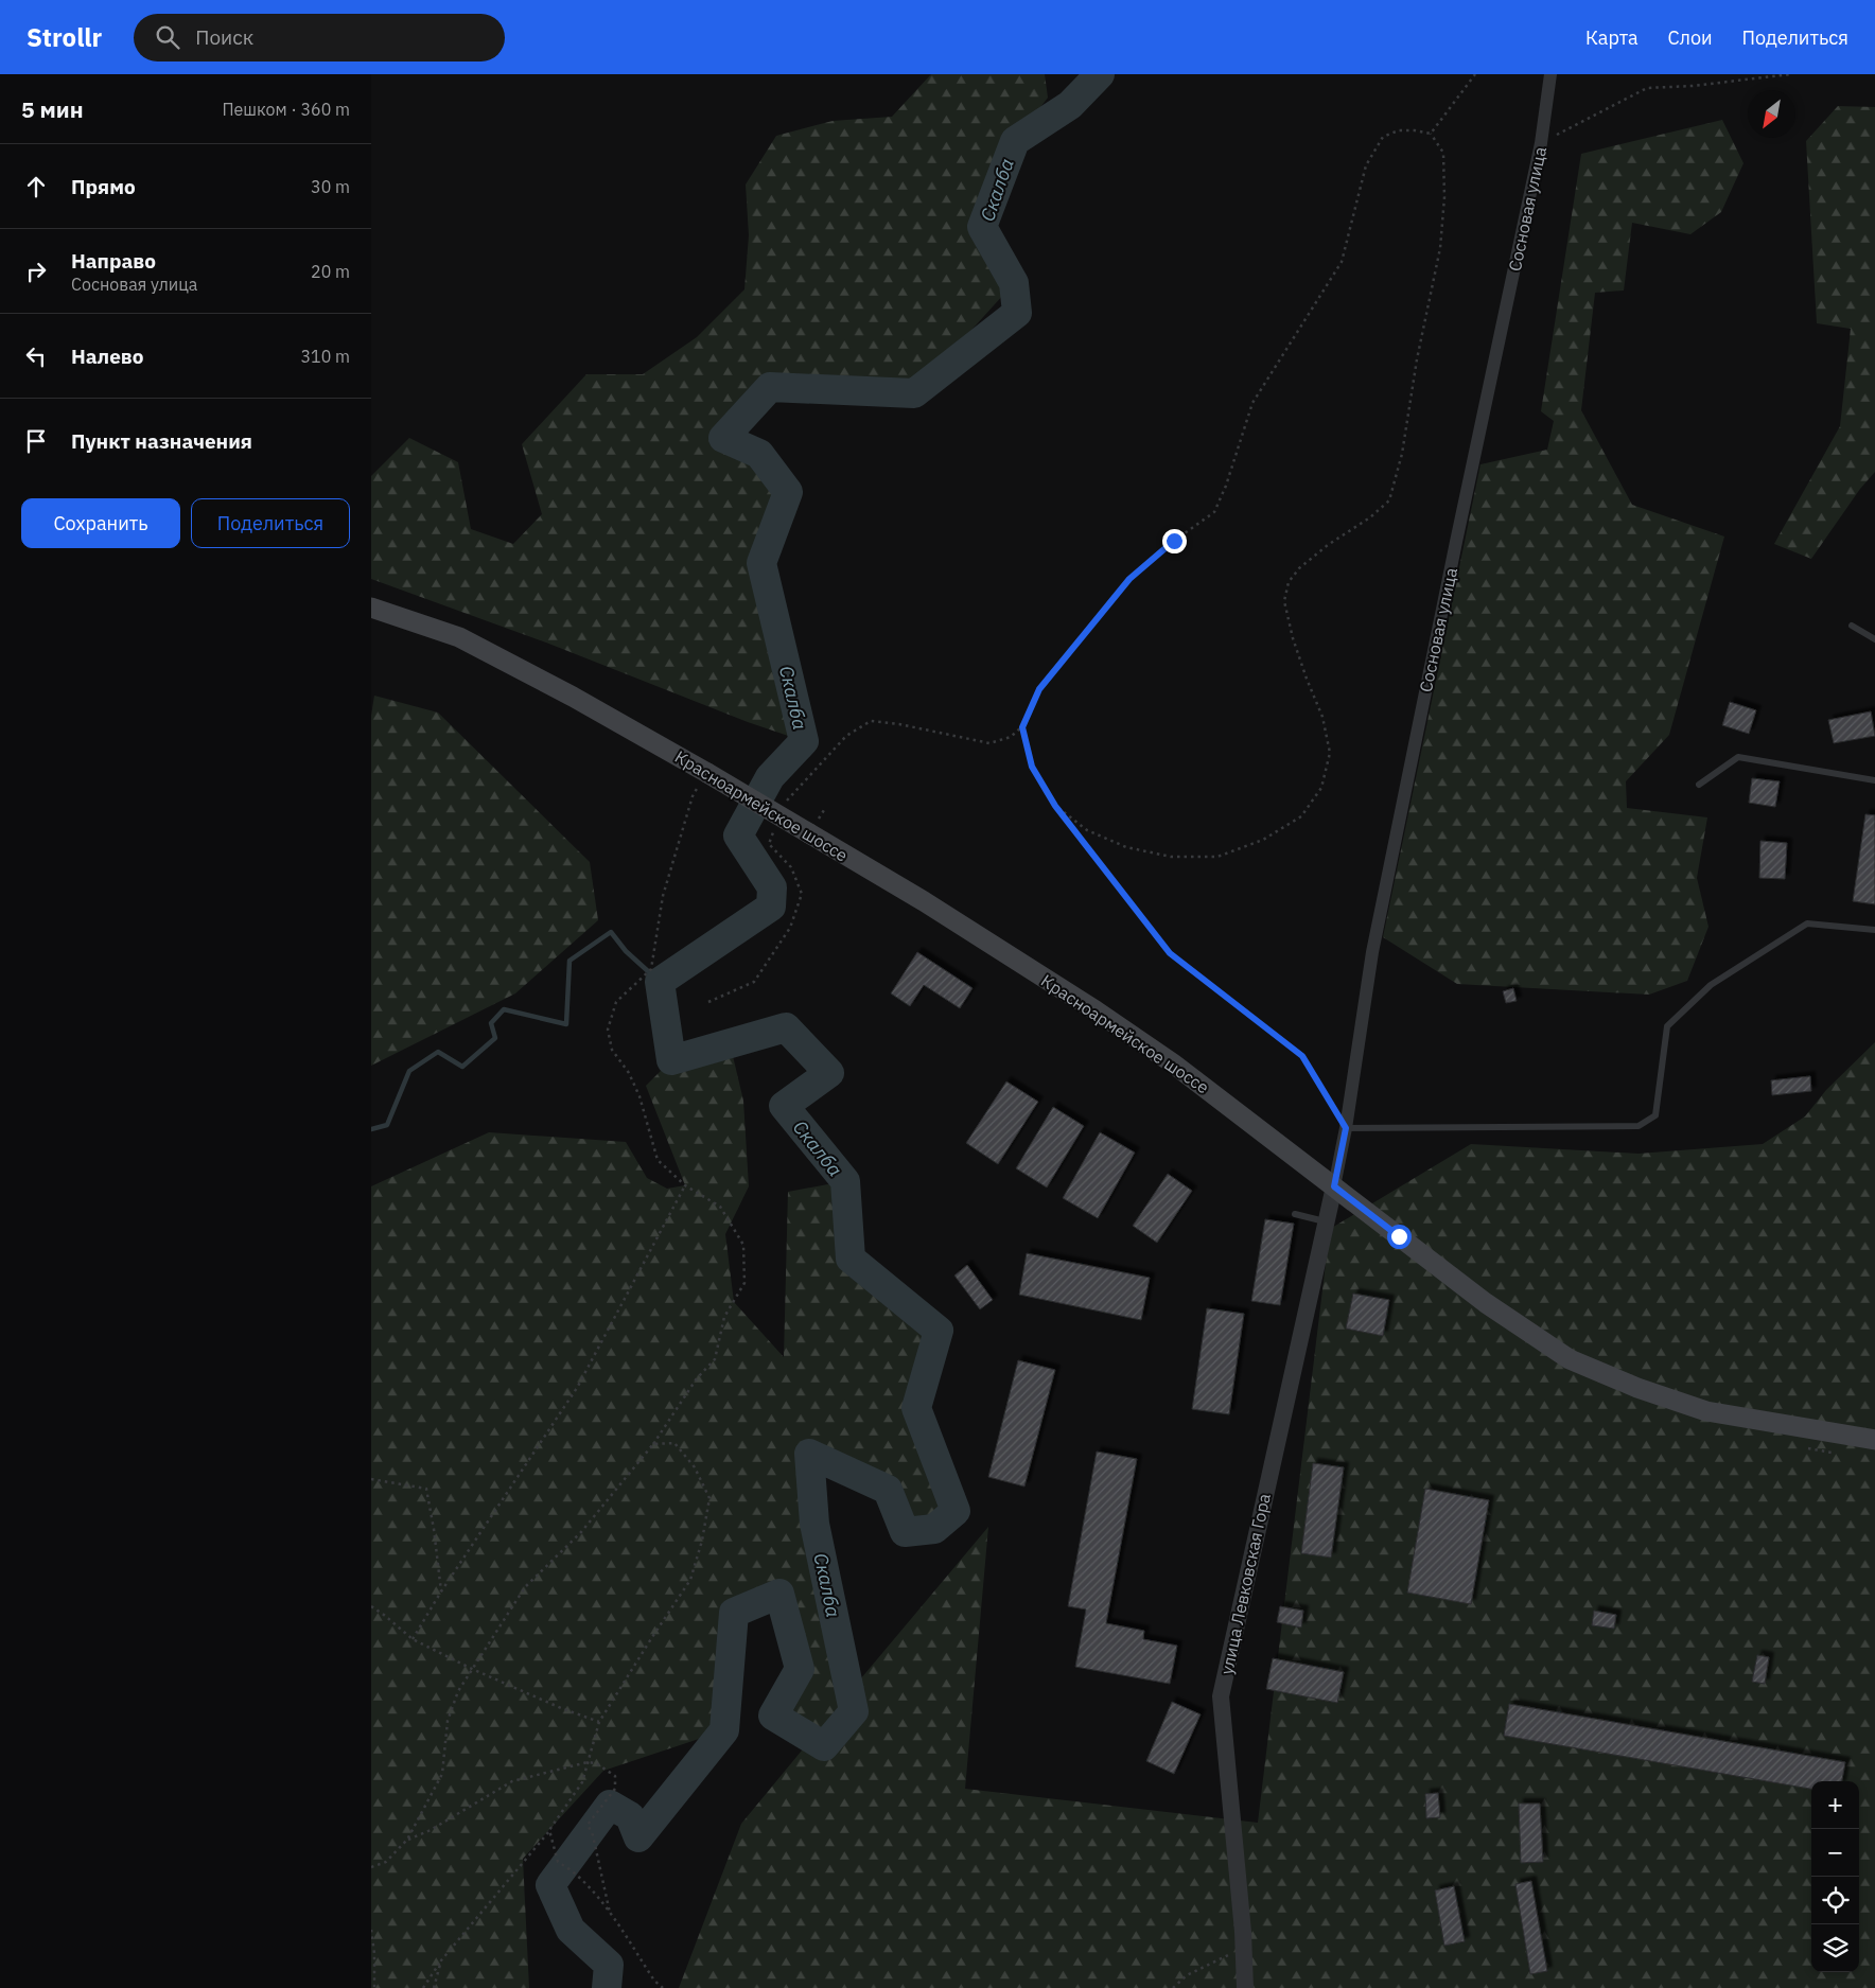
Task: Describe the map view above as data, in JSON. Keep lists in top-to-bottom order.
{
  "streets": {
    "main road": ["Красноармейское шоссе"],
    "street": ["Сосновая улица", "улица Левковская Гора"]
  },
  "crossings": [
    ["Сосновая улица", "Красноармейское шоссе"],
    ["Сосновая улица", "улица Левковская Гора"],
    ["Красноармейское шоссе", "улица Левковская Гора"]
  ],
  "water": ["Скалба"],
  "north": "bottom left",
  "page": {
    "header": "Strollr",
    "search": "Поиск",
    "nav": ["Карта", "Слои", "Поделиться"],
    "heading": ["5 мин", "Пешком · 360 m"],
    "list": [
      ["Прямо", "30 m"],
      ["Направо", "Сосновая улица", "20 m"],
      ["Налево", "310 m"],
      "Пункт назначения"
    ],
    "buttons": ["Сохранить", "Поделиться"],
    "map_buttons": ["+", "−"]
  }
}
